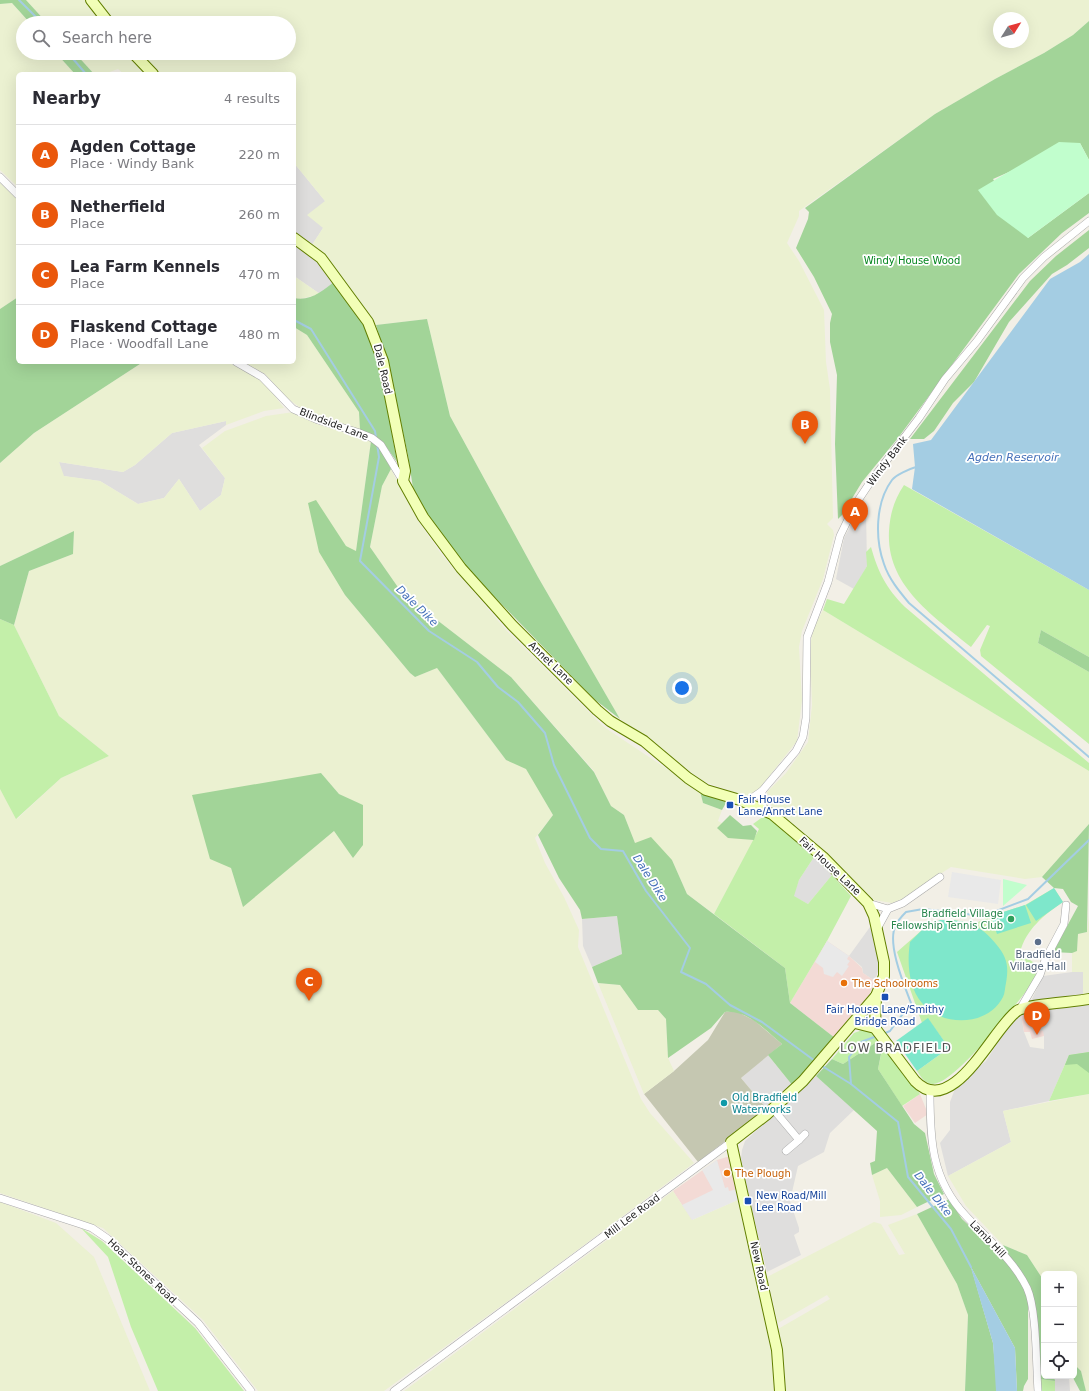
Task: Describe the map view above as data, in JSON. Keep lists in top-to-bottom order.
{
  "streets": {
    "street": [
      "Dale Road",
      "Blindside Lane",
      "Windy Bank",
      "Annet Lane",
      "Fair House Lane",
      "Mill Lee Road",
      "Lamb Hill",
      "New Road",
      "Hoar Stones Road"
    ]
  },
  "crossings": [
    ["Dale Road", "Blindside Lane"],
    ["Dale Road", "Annet Lane"],
    ["Blindside Lane", "Annet Lane"],
    ["Windy Bank", "Annet Lane"],
    ["Windy Bank", "Fair House Lane"],
    ["Annet Lane", "Fair House Lane"],
    ["Fair House Lane", "Mill Lee Road"],
    ["Mill Lee Road", "New Road"]
  ],
  "districts": ["LOW BRADFIELD"],
  "water": ["Agden Reservoir", "Dale Dike"],
  "parks": ["Windy House Wood"],
  "places": {
    "transit": ["Fair House Lane/Annet Lane", "Fair House Lane/Smithy Bridge Road", "New Road/Mill Lee Road"],
    "other": [
      "Bradfield Village Fellowship Tennis Club",
      "Bradfield Village Hall",
      "The Schoolrooms",
      "Old Bradfield Waterworks",
      "The Plough"
    ]
  },
  "north": "top right",
  "page": {
    "search": "Search here",
    "heading": ["Nearby", "4 results"],
    "list": [
      {
        "mark": "A",
        "name": "Agden Cottage",
        "note": "Place · Windy Bank",
        "value": "220 m"
      },
      {
        "mark": "B",
        "name": "Netherfield",
        "note": "Place",
        "value": "260 m"
      },
      {
        "mark": "C",
        "name": "Lea Farm Kennels",
        "note": "Place",
        "value": "470 m"
      },
      {
        "mark": "D",
        "name": "Flaskend Cottage",
        "note": "Place · Woodfall Lane",
        "value": "480 m"
      }
    ],
    "pins": [
      "B",
      "A",
      "C",
      "D"
    ],
    "map_buttons": ["+", "−"]
  }
}
